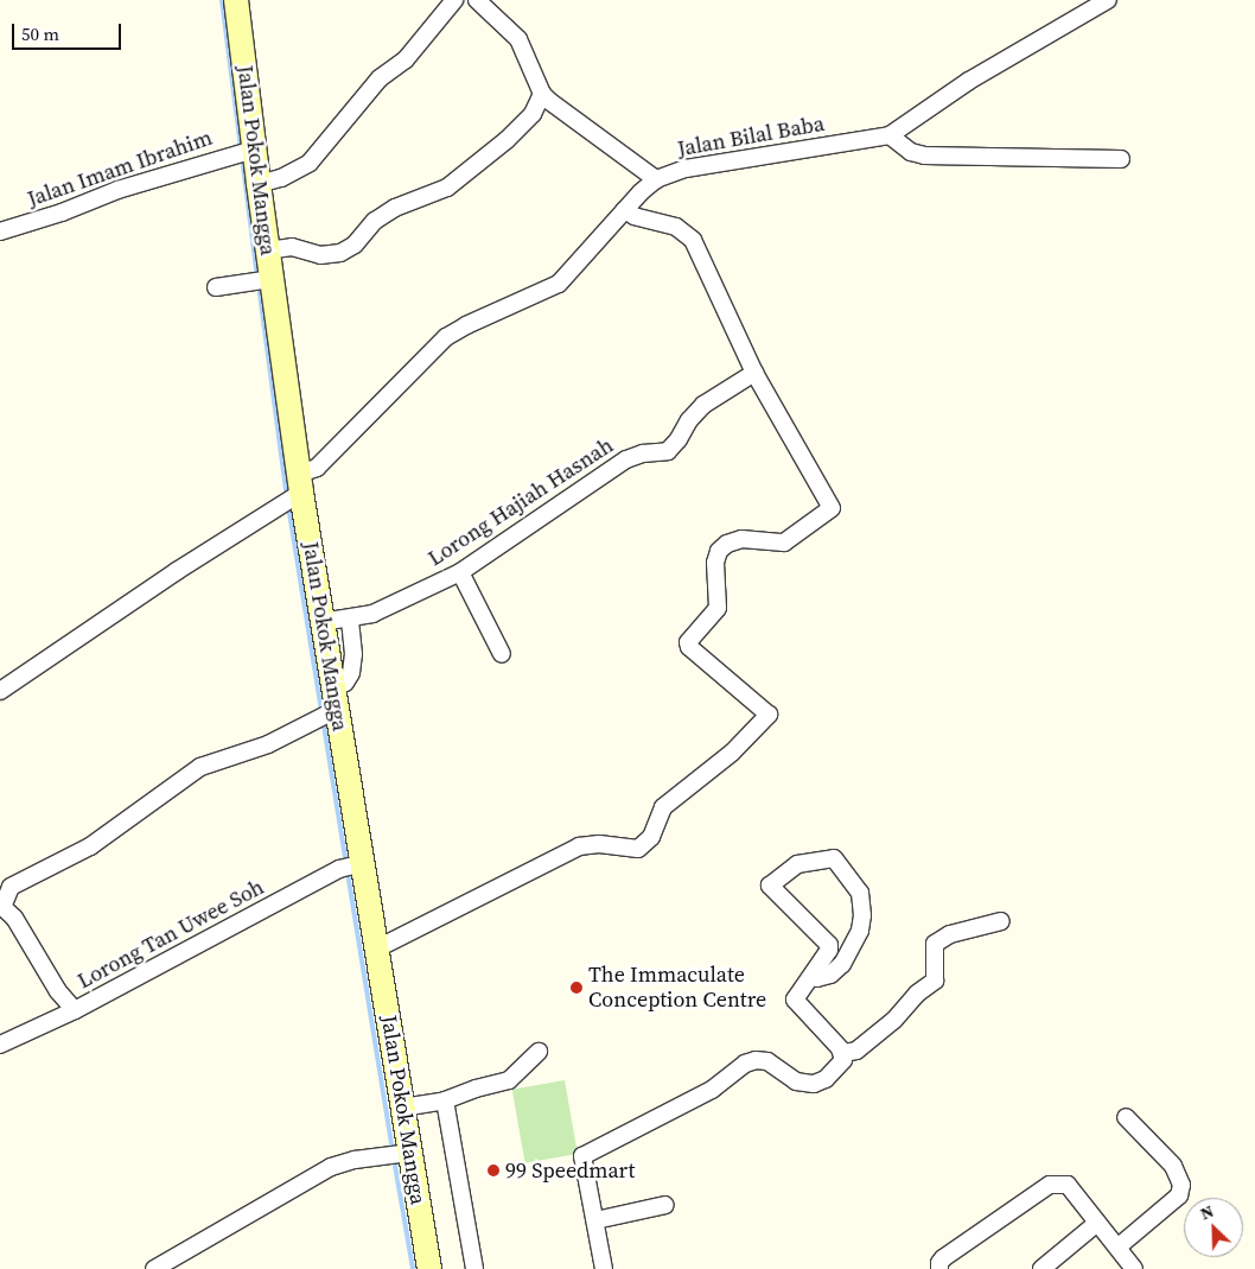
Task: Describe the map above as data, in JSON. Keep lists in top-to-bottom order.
{
  "streets": {
    "main road": ["Jalan Pokok Mangga"],
    "street": [
      "Jalan Bilal Baba",
      "Jalan Imam Ibrahim",
      "Lorong Hajiah Hasnah",
      "Lorong Tan Uwee Soh"
    ]
  },
  "crossings": [
    ["Jalan Bilal Baba", "Jalan Pokok Mangga"],
    ["Jalan Pokok Mangga", "Jalan Imam Ibrahim"],
    ["Jalan Pokok Mangga", "Lorong Hajiah Hasnah"],
    ["Jalan Pokok Mangga", "Lorong Tan Uwee Soh"]
  ],
  "places": ["The Immaculate Conception Centre", "99 Speedmart"],
  "scale_bar": "50 m",
  "north": "top left"
}
